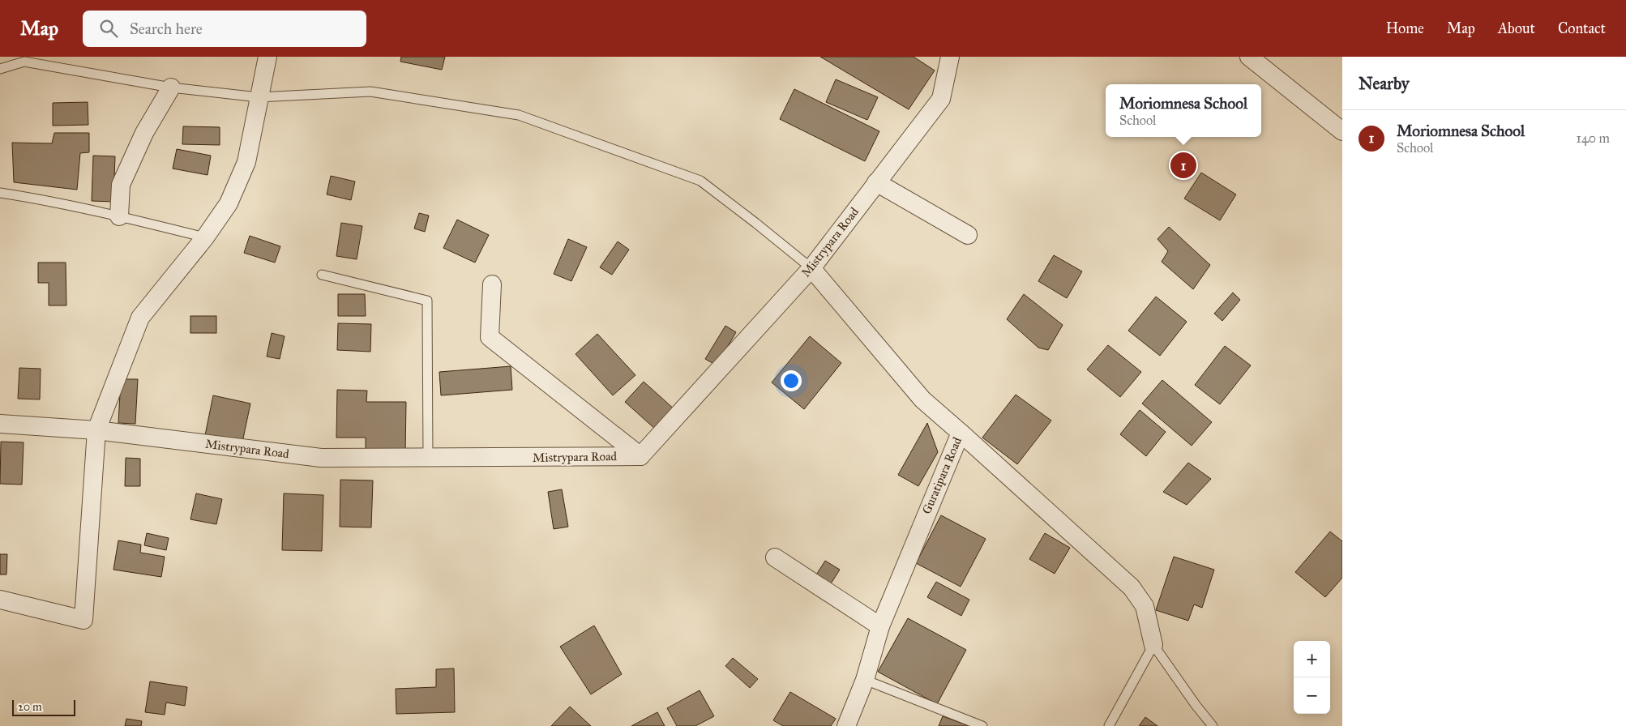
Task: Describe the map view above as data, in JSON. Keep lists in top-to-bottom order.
{
  "streets": {
    "street": ["Mistrypara Road", "Guratipara Road"]
  },
  "crossings": [
    ["Mistrypara Road", "Guratipara Road"]
  ],
  "scale_bar": "20 m",
  "page": {
    "header": "Map",
    "search": "Search here",
    "nav": [
      "Home",
      "Map",
      "About",
      "Contact"
    ],
    "heading": "Nearby",
    "popup": ["Moriomnesa School", "School"],
    "list": [
      {
        "mark": "1",
        "name": "Moriomnesa School",
        "note": "School",
        "value": "140 m"
      }
    ],
    "pins": "1",
    "map_buttons": ["+", "−"],
    "scale": "20 m"
  }
}
